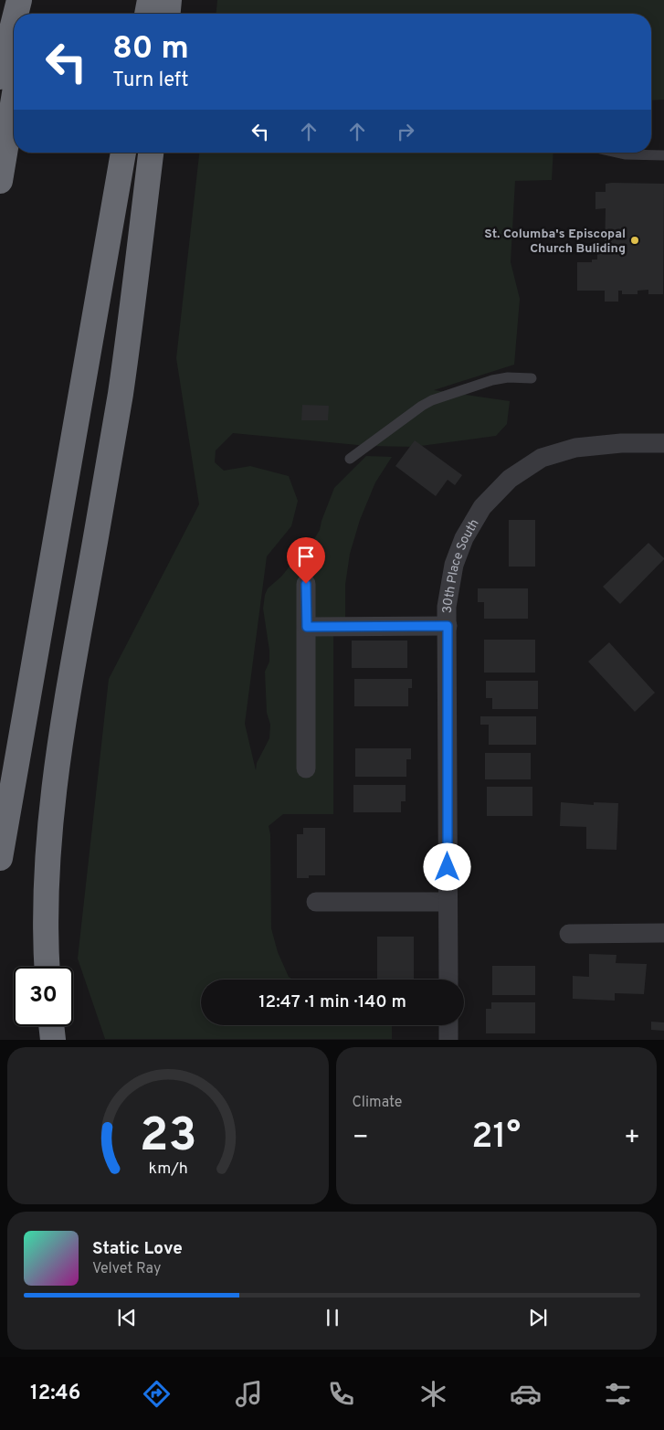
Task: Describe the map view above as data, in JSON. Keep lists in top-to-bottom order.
{
  "streets": {
    "street": ["30th Place South"]
  },
  "places": ["St. Columba's Episcopal Church Buliding"],
  "page": {
    "turn": ["80 m", "Turn left"],
    "limit": "30",
    "trip": "12:47 · 1 min · 140 m",
    "tile": "Climate",
    "heat": ["−", "21°", "+"],
    "song": ["Static Love", "Velvet Ray"],
    "tabs": "12:46",
    "gauge": ["23", "km/h"]
  }
}
